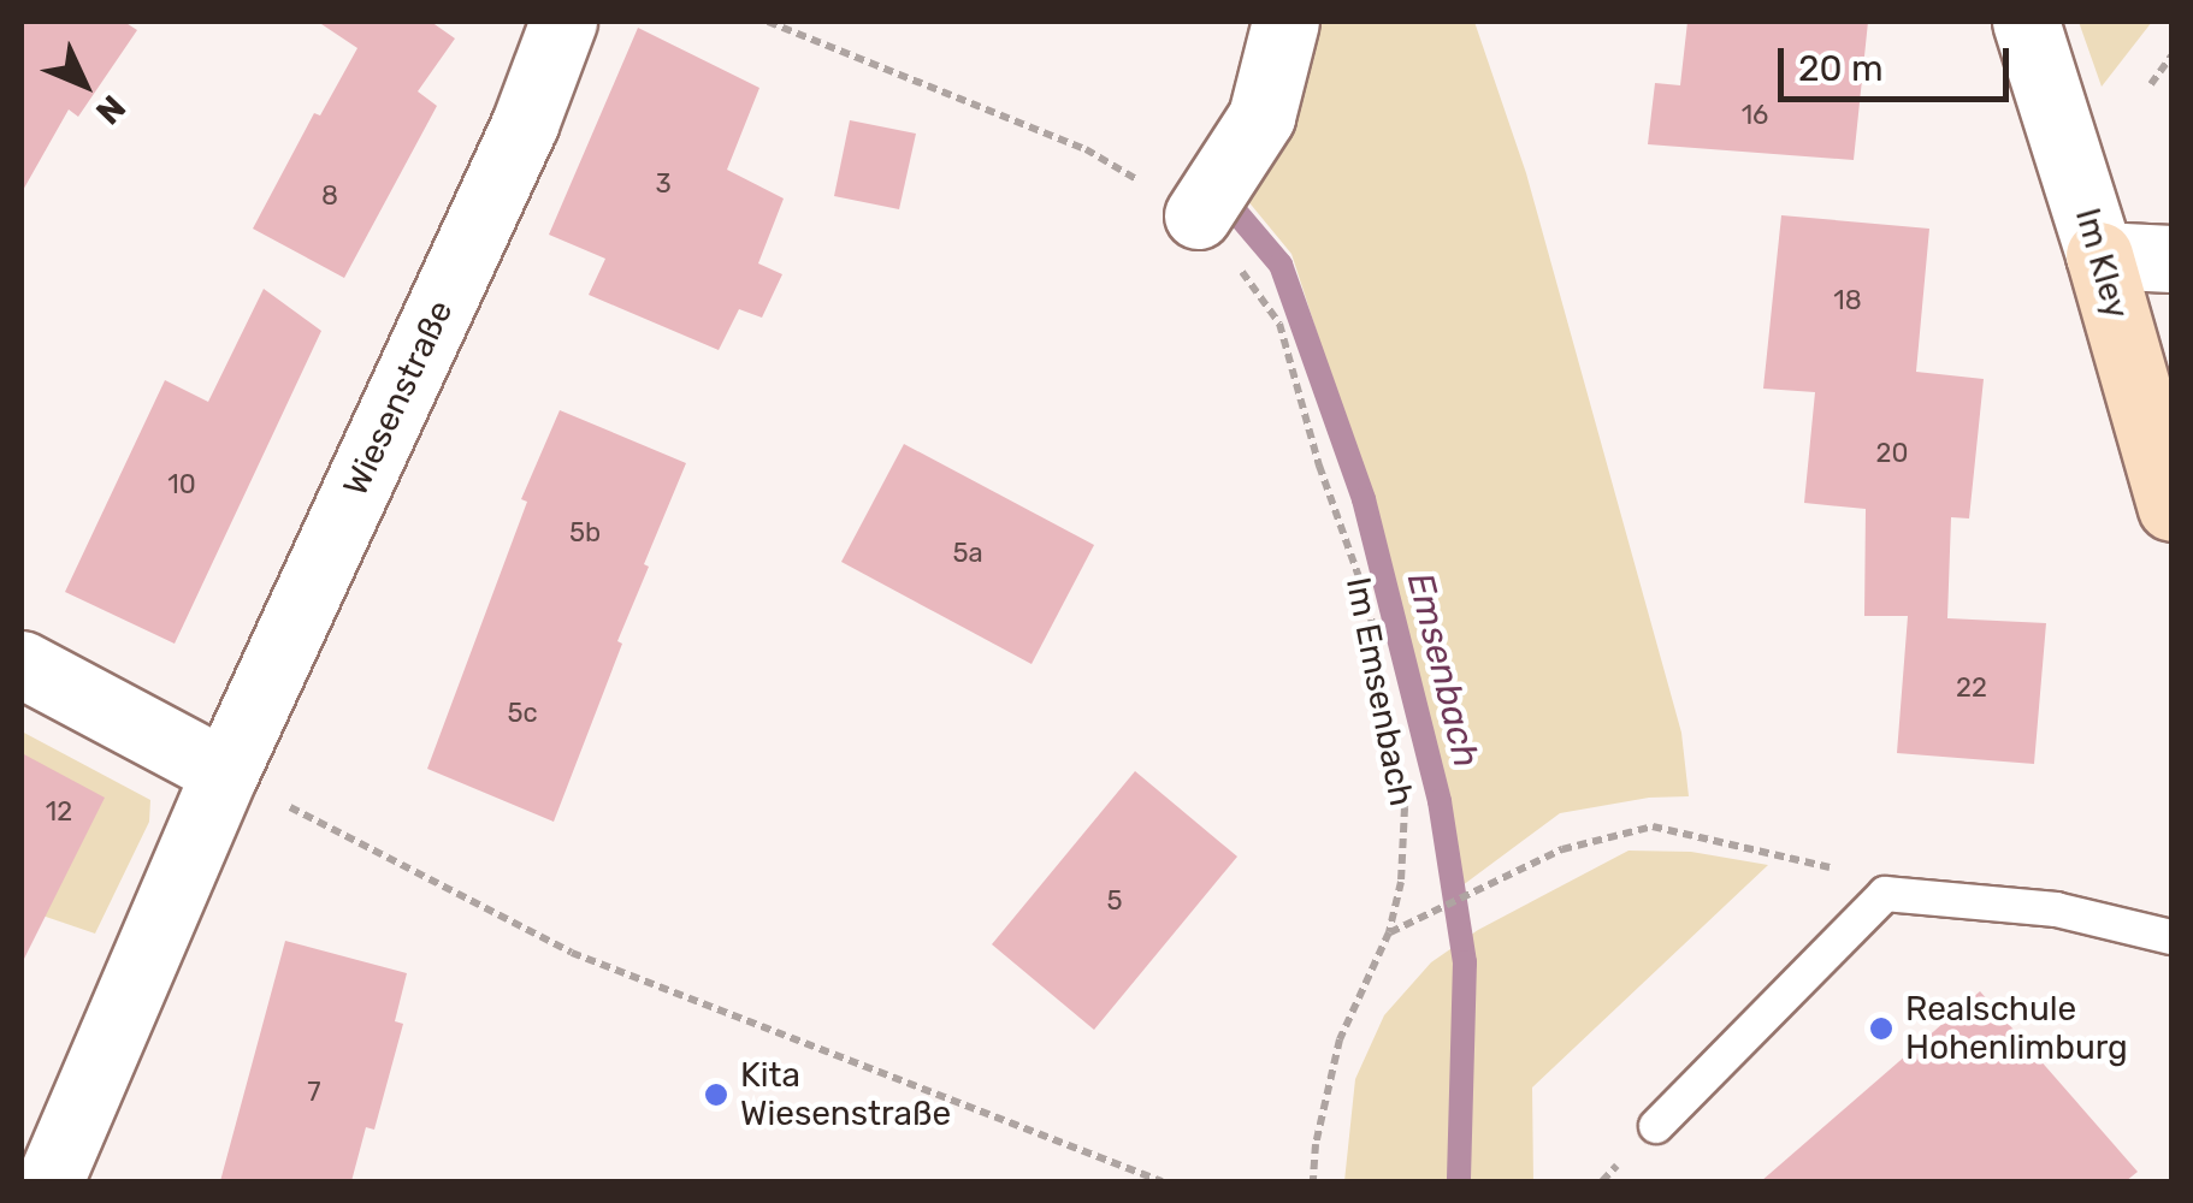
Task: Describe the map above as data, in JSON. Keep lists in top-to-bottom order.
{
  "streets": {
    "street": ["Im Kley", "Wiesenstraße"],
    "path": ["Im Emsenbach"]
  },
  "water": ["Emsenbach"],
  "places": ["Realschule Hohenlimburg", "Kita Wiesenstraße"],
  "house_numbers": [
    "16",
    "3",
    "8",
    "18",
    "20",
    "10",
    "5b",
    "5a",
    "22",
    "5c",
    "12",
    "5",
    "7"
  ],
  "scale_bar": "20 m",
  "north": "bottom right"
}
